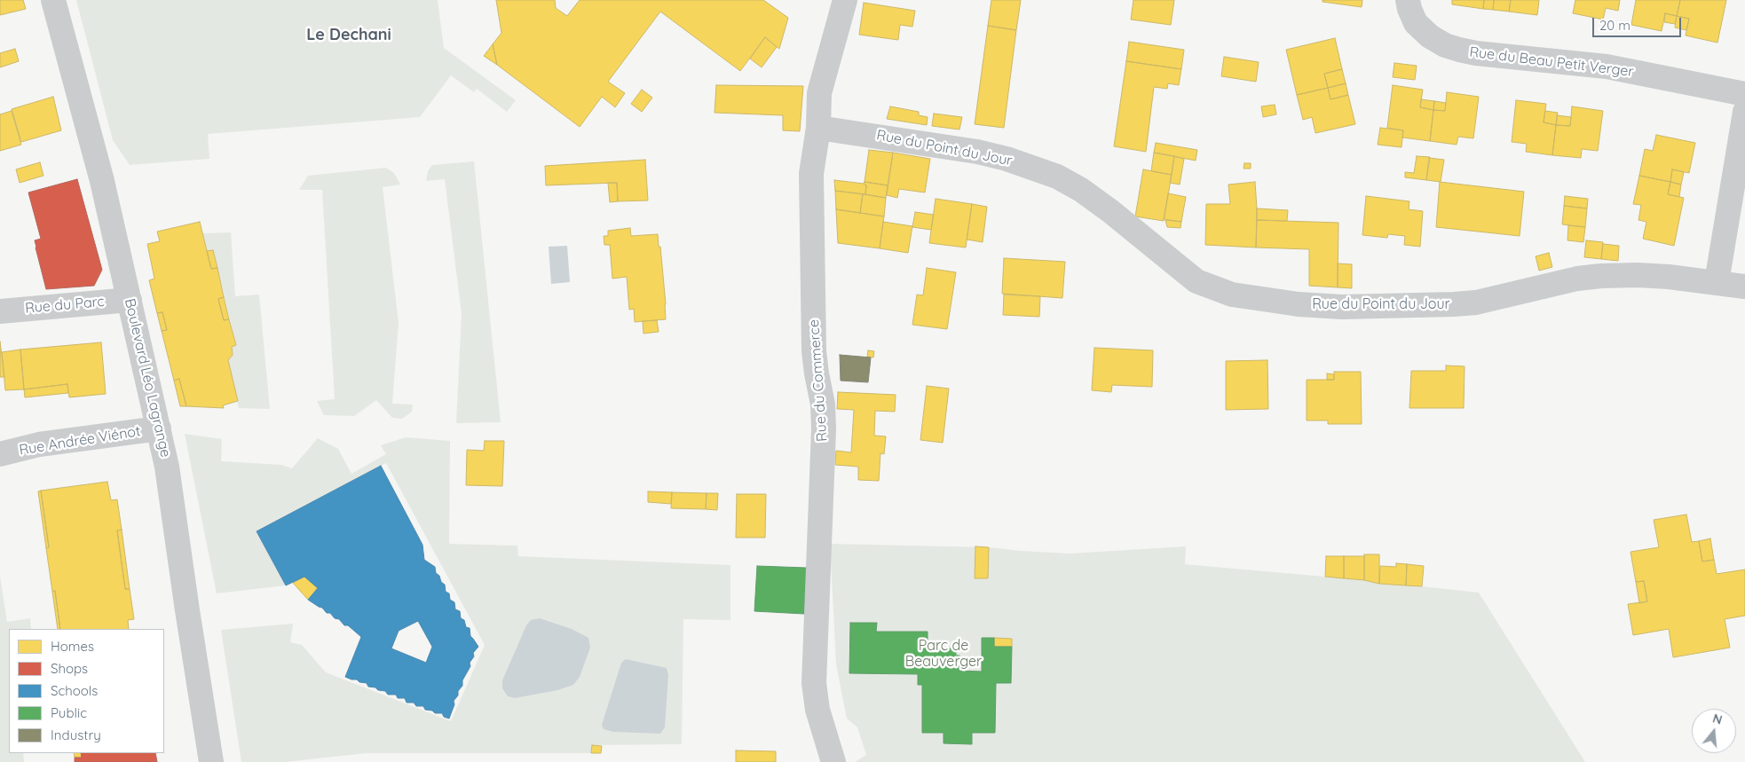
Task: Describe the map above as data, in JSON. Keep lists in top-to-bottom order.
{
  "streets": {
    "street": [
      "Rue du Beau Petit Verger",
      "Rue du Point du Jour",
      "Rue du Parc",
      "Boulevard Léo Lagrange",
      "Rue du Commerce",
      "Rue Andrée Viénot"
    ]
  },
  "crossings": [
    ["Rue du Point du Jour", "Rue du Commerce"],
    ["Rue du Parc", "Boulevard Léo Lagrange"],
    ["Boulevard Léo Lagrange", "Rue Andrée Viénot"]
  ],
  "districts": ["Le Dechani"],
  "parks": ["Parc de Beauverger"],
  "legend": [
    "Homes",
    "Shops",
    "Schools",
    "Public",
    "Industry"
  ],
  "scale_bar": "20 m",
  "north": "top"
}
